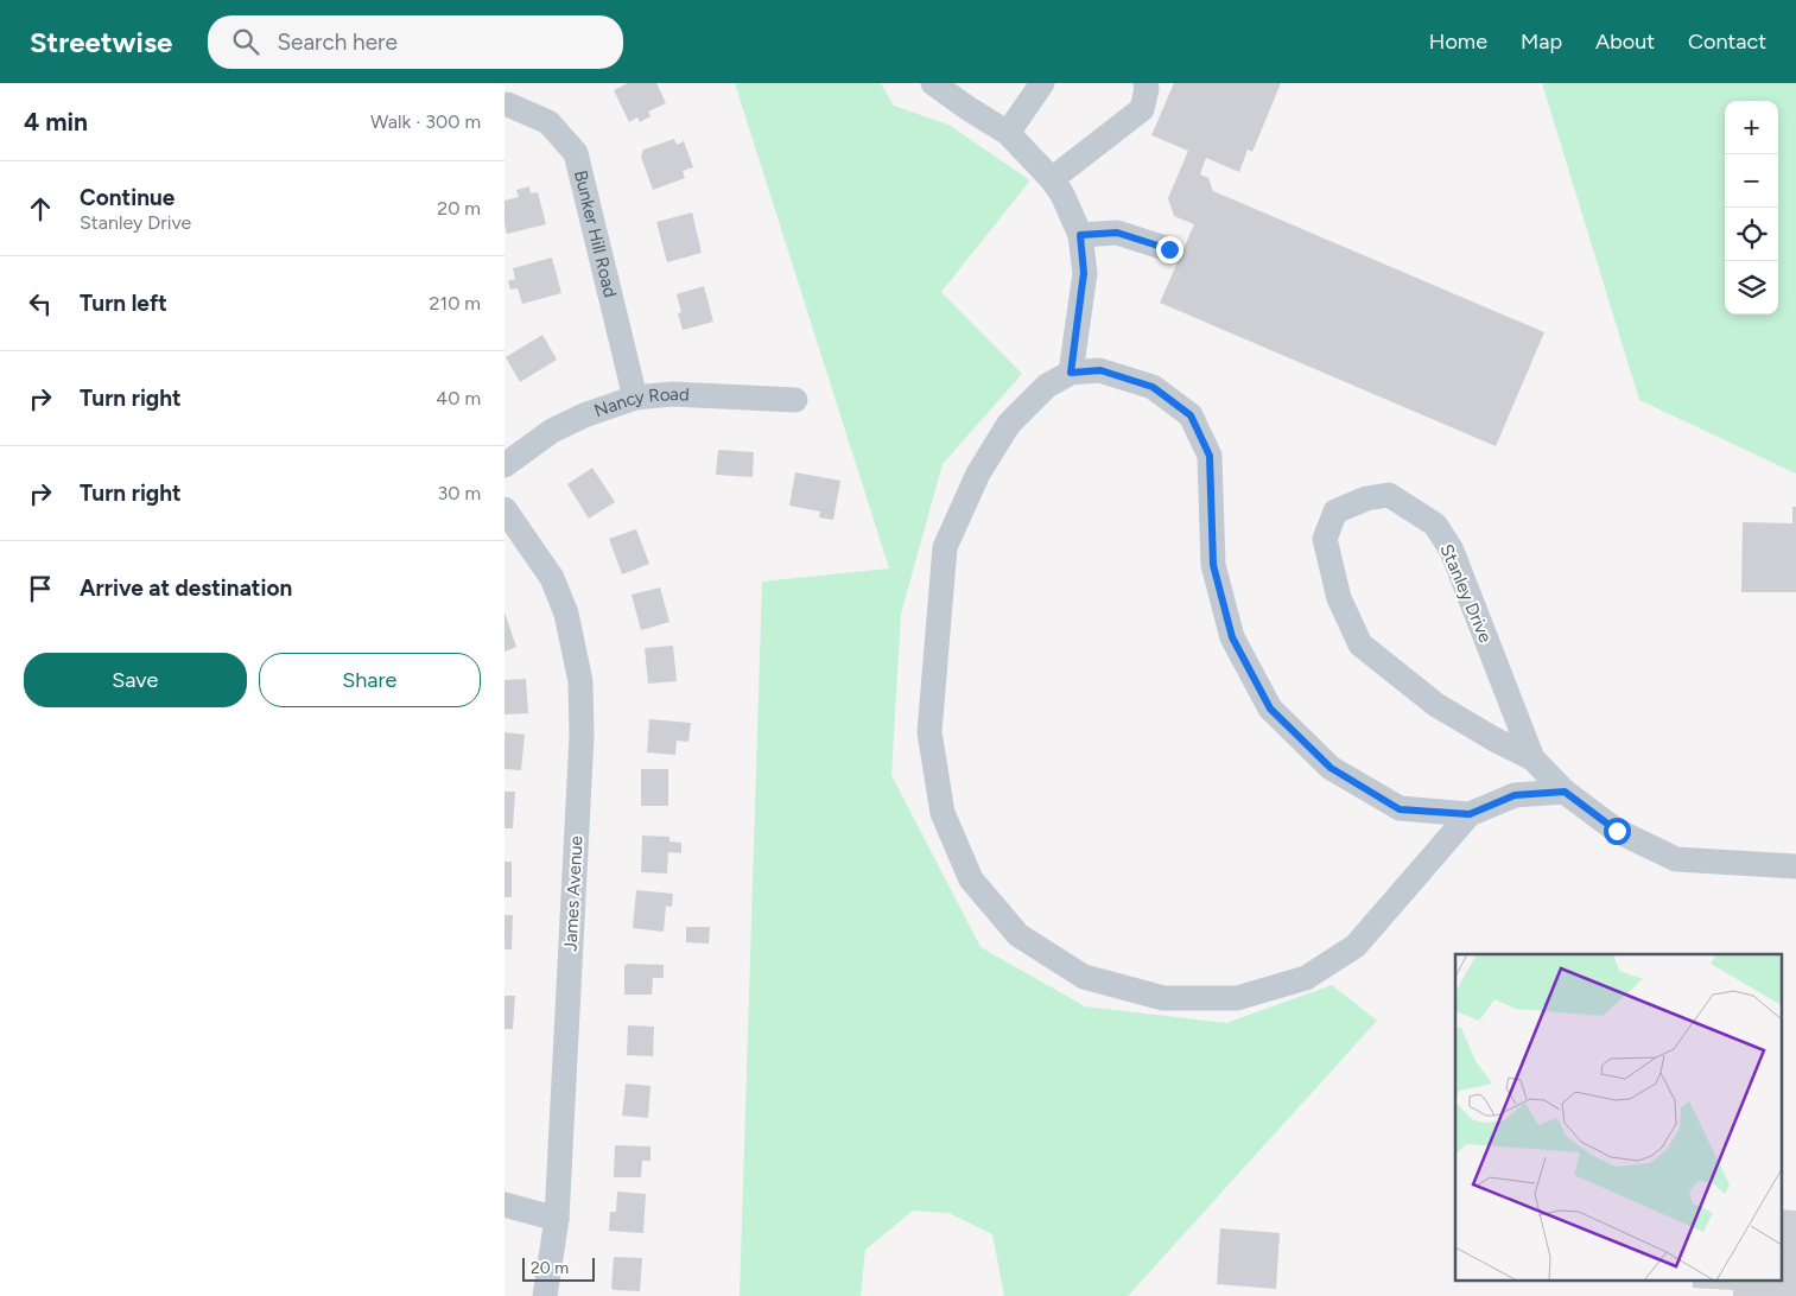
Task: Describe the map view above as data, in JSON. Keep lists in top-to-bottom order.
{
  "streets": {
    "street": [
      "Bunker Hill Road",
      "Nancy Road",
      "Stanley Drive",
      "James Avenue"
    ]
  },
  "crossings": [
    ["Bunker Hill Road", "Nancy Road"]
  ],
  "scale_bar": "20 m",
  "page": {
    "header": "Streetwise",
    "search": "Search here",
    "nav": [
      "Home",
      "Map",
      "About",
      "Contact"
    ],
    "heading": ["4 min", "Walk · 300 m"],
    "map_buttons": ["+", "−"],
    "list": [
      ["Continue", "Stanley Drive", "20 m"],
      ["Turn left", "210 m"],
      ["Turn right", "40 m"],
      ["Turn right", "30 m"],
      "Arrive at destination"
    ],
    "buttons": ["Save", "Share"],
    "scale": "20 m"
  }
}
